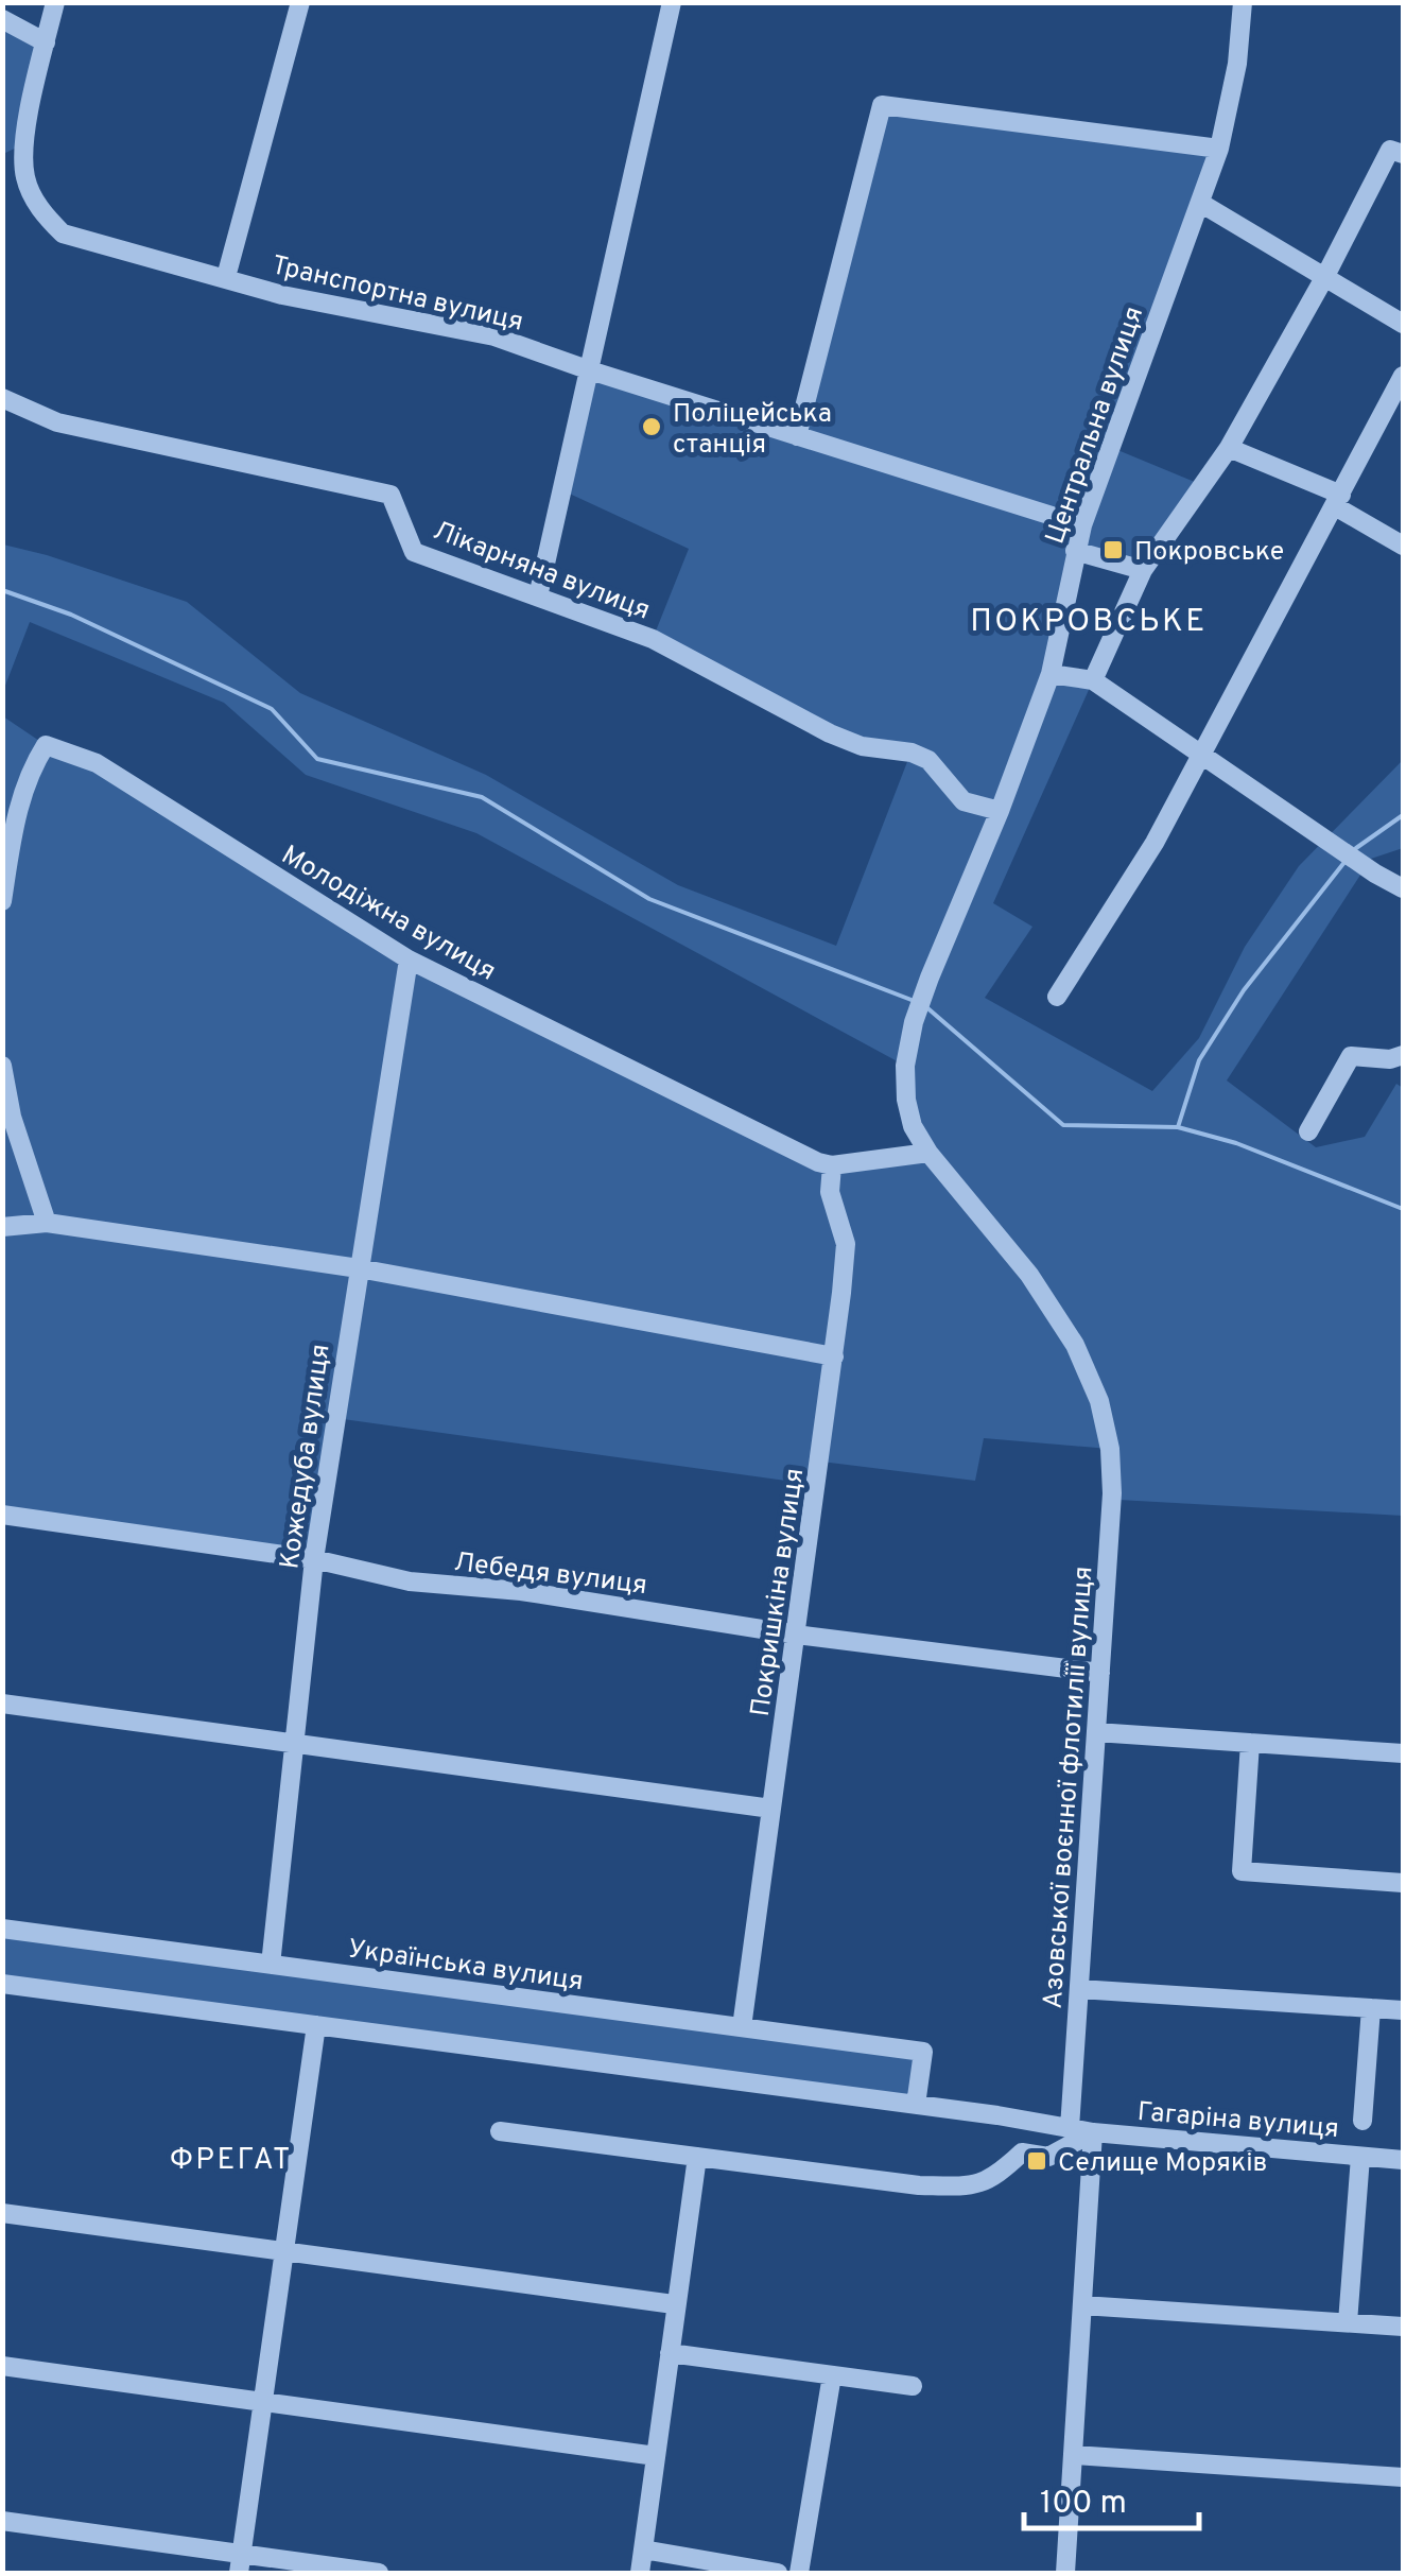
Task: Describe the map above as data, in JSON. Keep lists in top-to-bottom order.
{
  "streets": {
    "street": [
      "Транспортна вулиця",
      "Центральна вулиця",
      "Лікарняна вулиця",
      "Молодіжна вулиця",
      "Кожедуба вулиця",
      "Лебедя вулиця",
      "Покришкіна вулиця",
      "Азовської воєнної флотилії вулиця",
      "Українська вулиця",
      "Гагаріна вулиця"
    ]
  },
  "crossings": [
    ["Транспортна вулиця", "Центральна вулиця"],
    ["Центральна вулиця", "Лікарняна вулиця"],
    ["Центральна вулиця", "Азовської воєнної флотилії вулиця"],
    ["Молодіжна вулиця", "Кожедуба вулиця"],
    ["Молодіжна вулиця", "Покришкіна вулиця"],
    ["Кожедуба вулиця", "Лебедя вулиця"],
    ["Кожедуба вулиця", "Українська вулиця"],
    ["Лебедя вулиця", "Покришкіна вулиця"],
    ["Лебедя вулиця", "Азовської воєнної флотилії вулиця"],
    ["Покришкіна вулиця", "Українська вулиця"],
    ["Азовської воєнної флотилії вулиця", "Гагаріна вулиця"],
    ["Українська вулиця", "Гагаріна вулиця"]
  ],
  "districts": ["ПОКРОВСЬКЕ", "ФРЕГАТ"],
  "places": {
    "other": ["Поліцейська станція"],
    "transit": ["Покровське", "Селище Моряків"]
  },
  "scale_bar": "100 m"
}
